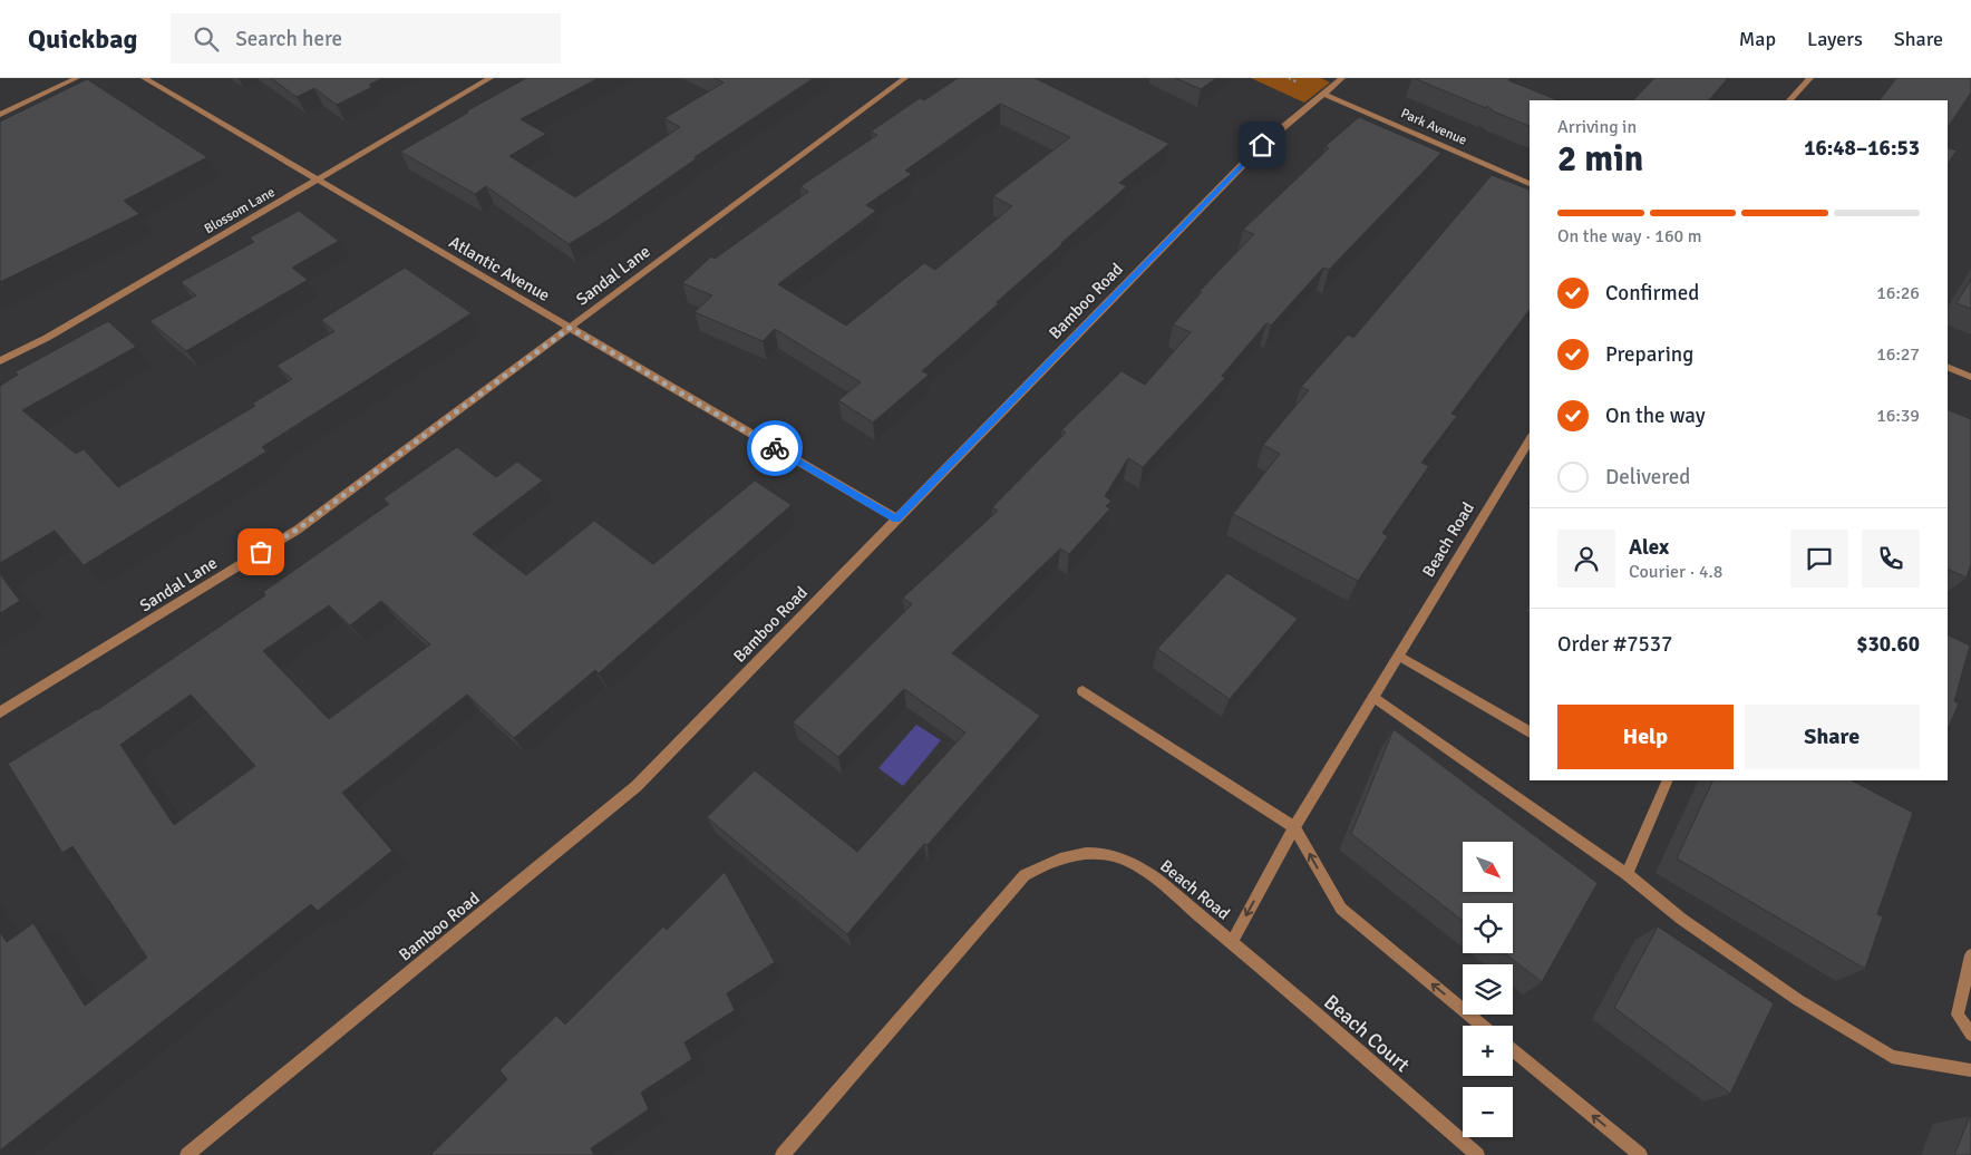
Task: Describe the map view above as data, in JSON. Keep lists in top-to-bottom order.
{
  "streets": {
    "street": [
      "Park Avenue",
      "Blossom Lane",
      "Atlantic Avenue",
      "Sandal Lane",
      "Bamboo Road",
      "Beach Road",
      "Beach Court"
    ]
  },
  "crossings": [
    ["Park Avenue", "Bamboo Road"],
    ["Blossom Lane", "Atlantic Avenue"],
    ["Atlantic Avenue", "Sandal Lane"],
    ["Atlantic Avenue", "Bamboo Road"],
    ["Beach Road", "Beach Court"]
  ],
  "north": "bottom right",
  "page": {
    "header": "Quickbag",
    "search": "Search here",
    "nav": ["Map", "Layers", "Share"],
    "heading": ["2 min", "Arriving in", "16:48–16:53"],
    "panel": [
      "Alex",
      "Courier · 4.8",
      "Order #7537",
      "$30.60"
    ],
    "bar": "On the way · 160 m",
    "list": [
      ["Confirmed", "16:26"],
      ["Preparing", "16:27"],
      ["On the way", "16:39"],
      "Delivered"
    ],
    "buttons": ["Help", "Share"],
    "map_buttons": ["+", "−"]
  }
}
